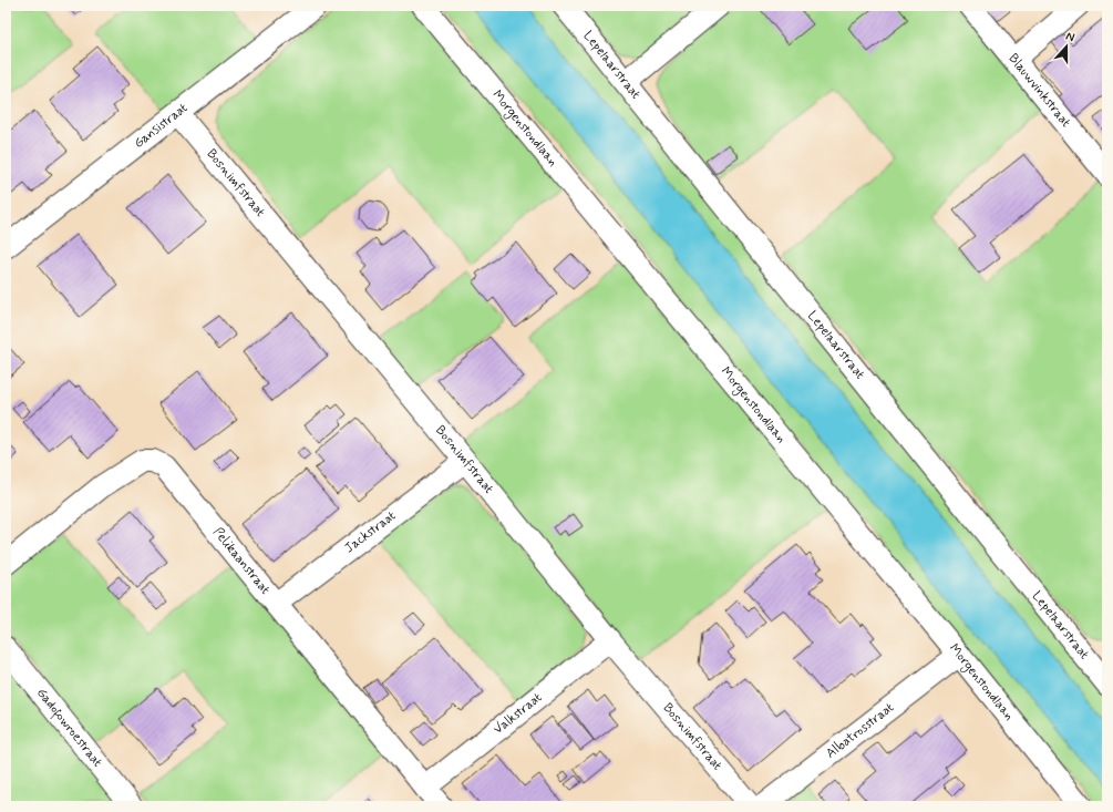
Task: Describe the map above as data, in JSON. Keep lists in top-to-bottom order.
{
  "streets": {
    "street": [
      "Lepelaarstraat",
      "Blauwvinkstraat",
      "Gansistraat",
      "Morgenstondlaan",
      "Bosnimfstraat",
      "Jackstraat",
      "Pelikaanstraat",
      "Valkstraat",
      "Gadofowroestraat",
      "Albatrosstraat"
    ]
  },
  "crossings": [
    ["Gansistraat", "Bosnimfstraat"],
    ["Morgenstondlaan", "Albatrosstraat"],
    ["Bosnimfstraat", "Jackstraat"],
    ["Bosnimfstraat", "Valkstraat"],
    ["Jackstraat", "Pelikaanstraat"],
    ["Pelikaanstraat", "Valkstraat"]
  ],
  "north": "top"
}
